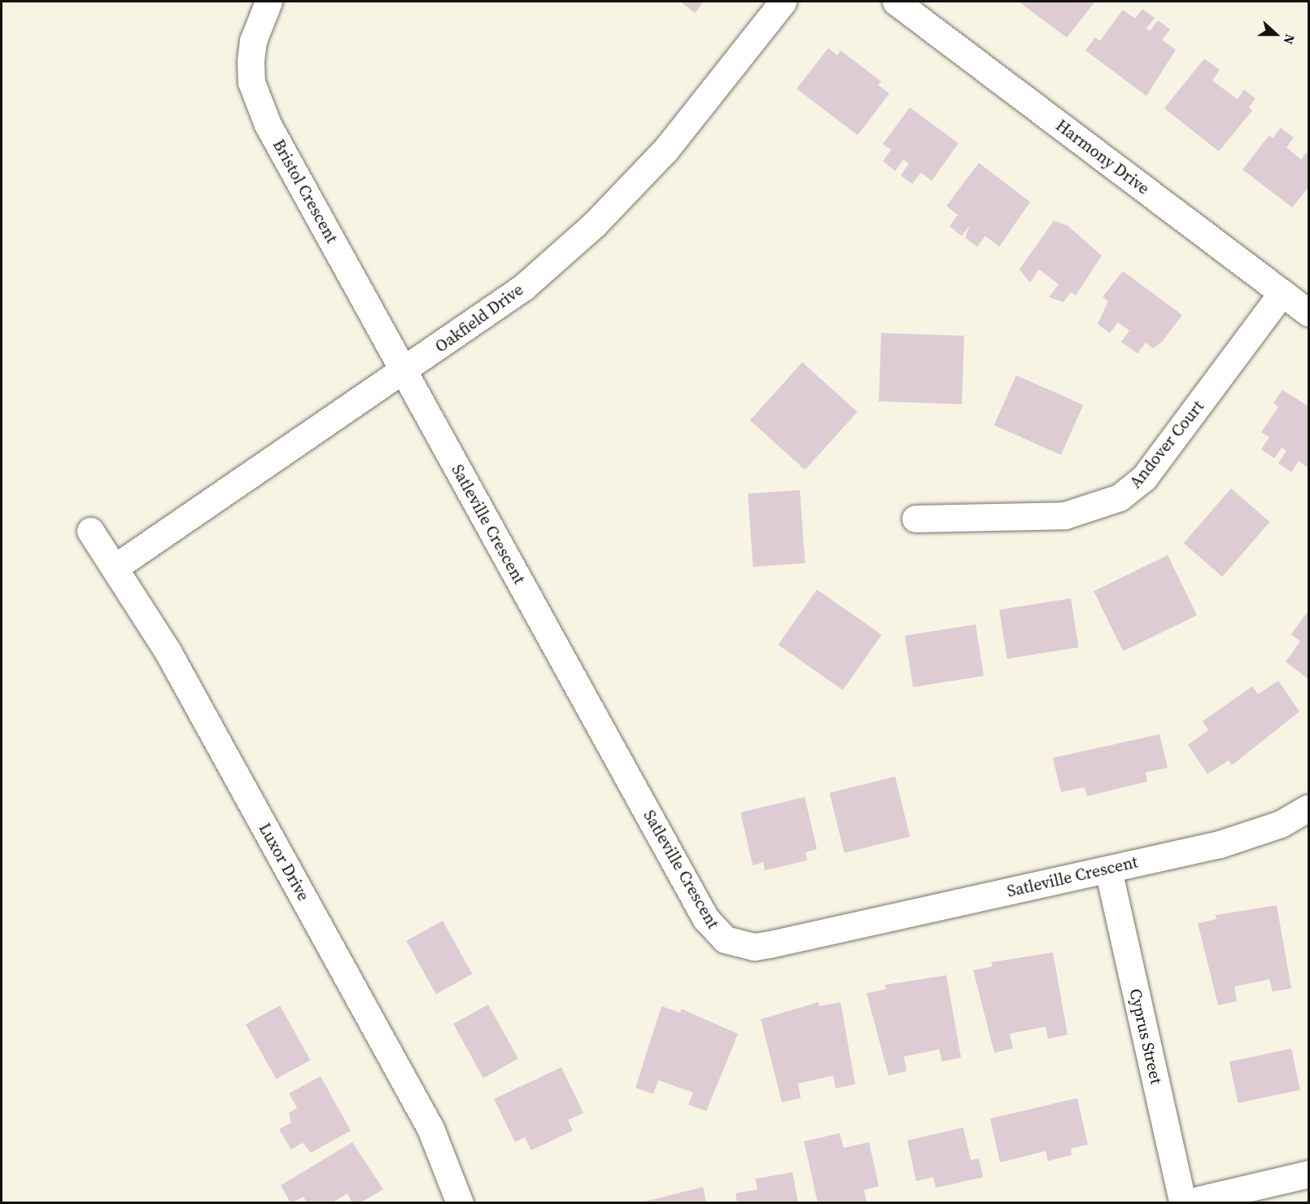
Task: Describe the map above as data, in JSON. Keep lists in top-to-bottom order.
{
  "streets": {
    "street": [
      "Harmony Drive",
      "Bristol Crescent",
      "Oakfield Drive",
      "Andover Court",
      "Satleville Crescent",
      "Luxor Drive",
      "Cyprus Street"
    ]
  },
  "crossings": [
    ["Harmony Drive", "Andover Court"],
    ["Bristol Crescent", "Oakfield Drive"],
    ["Bristol Crescent", "Satleville Crescent"],
    ["Oakfield Drive", "Satleville Crescent"],
    ["Oakfield Drive", "Luxor Drive"],
    ["Satleville Crescent", "Cyprus Street"]
  ],
  "north": "right"
}
